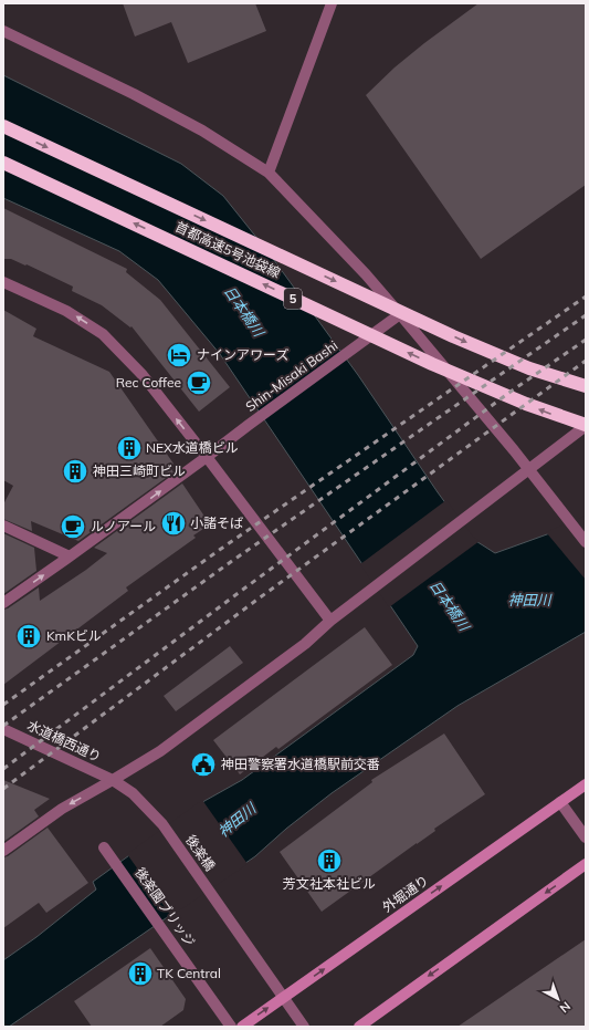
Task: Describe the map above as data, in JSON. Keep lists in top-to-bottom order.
{
  "streets": {
    "highway": ["首都高速5号池袋線", "5"],
    "main road": ["外堀通り"],
    "street": [
      "Shin-Misaki Bashi",
      "水道橋西通り",
      "後楽橋",
      "後楽園ブリッジ"
    ]
  },
  "crossings": [
    ["水道橋西通り", "後楽橋"],
    ["後楽橋", "外堀通り"]
  ],
  "one_way": ["Shin-Misaki Bashi"],
  "water": ["日本橋川", "神田川"],
  "places": {
    "hotel": ["ナインアワーズ"],
    "cafe": ["Rec Coffee", "ルノアール"],
    "building": [
      "NEX水道橋ビル",
      "神田三崎町ビル",
      "KmKビル",
      "芳文社本社ビル",
      "TK Central"
    ],
    "restaurant": ["小諸そば"],
    "public building": ["神田警察署水道橋駅前交番"]
  },
  "north": "bottom right"
}
